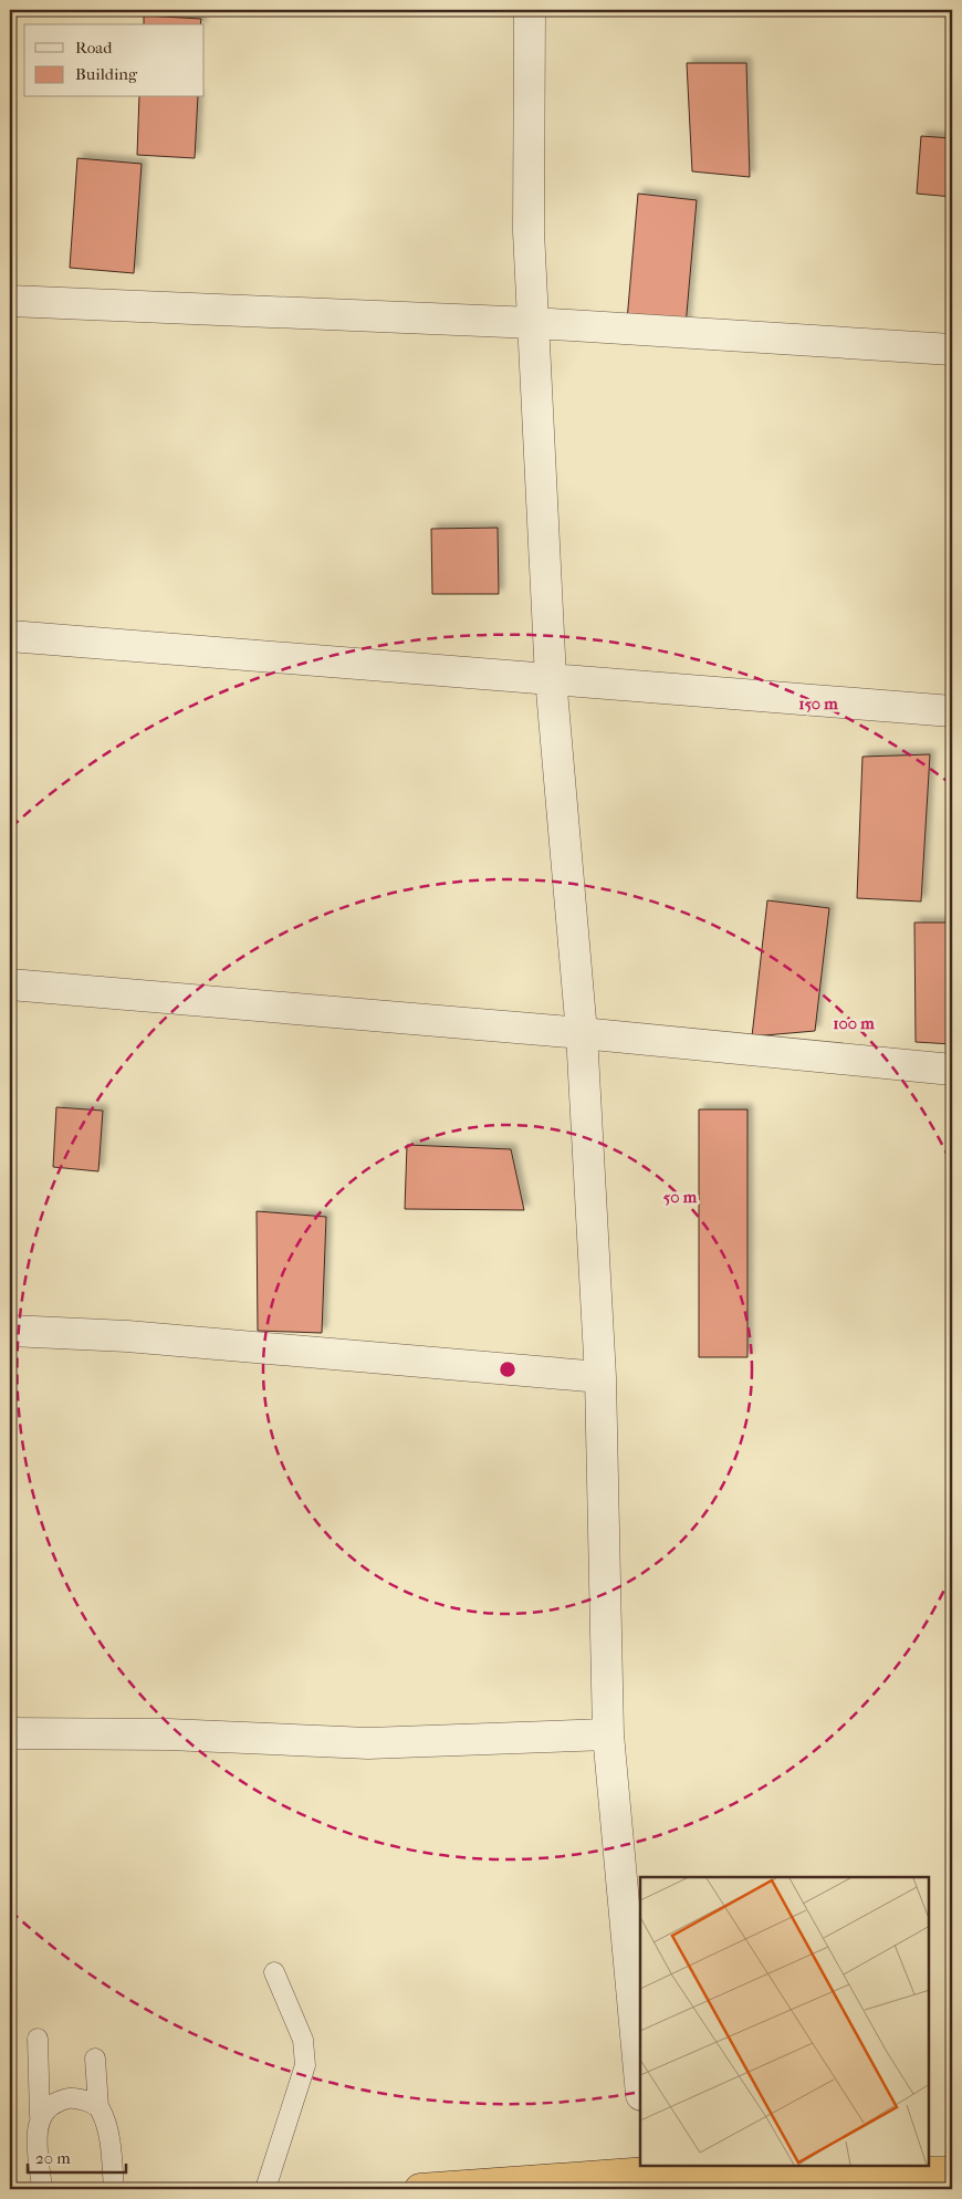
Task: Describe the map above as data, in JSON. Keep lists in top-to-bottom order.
{
  "legend": ["Road", "Building"],
  "scale_bar": "20 m",
  "rings": ["150 m", "100 m", "50 m"]
}
